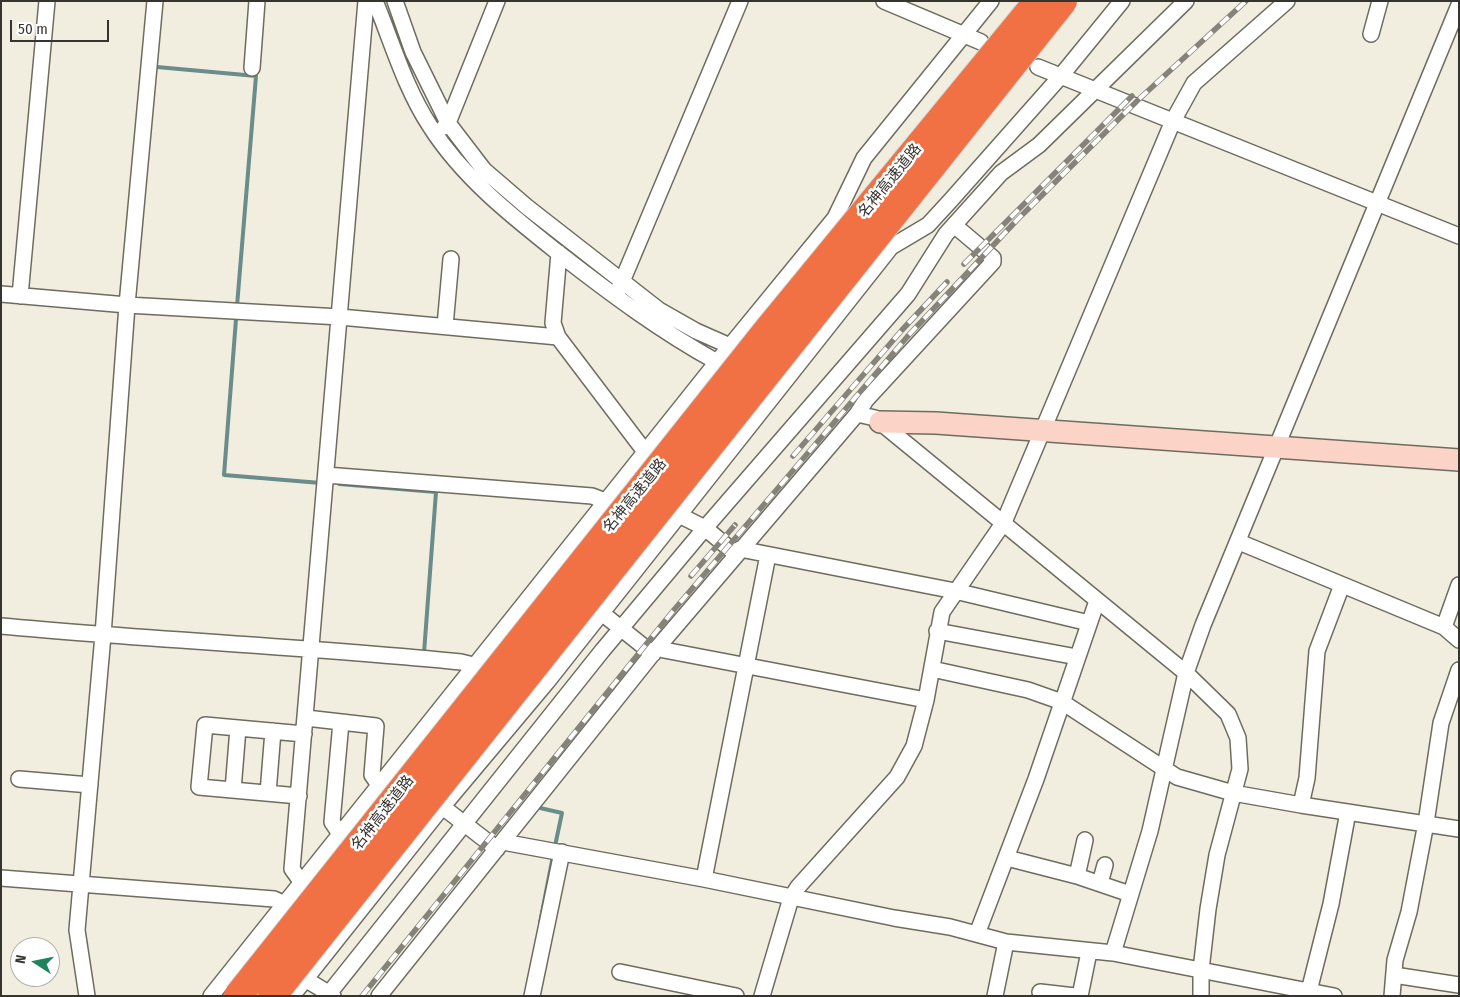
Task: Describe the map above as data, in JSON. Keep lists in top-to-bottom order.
{
  "streets": {
    "highway": ["名神高速道路"]
  },
  "scale_bar": "50 m",
  "north": "left"
}
